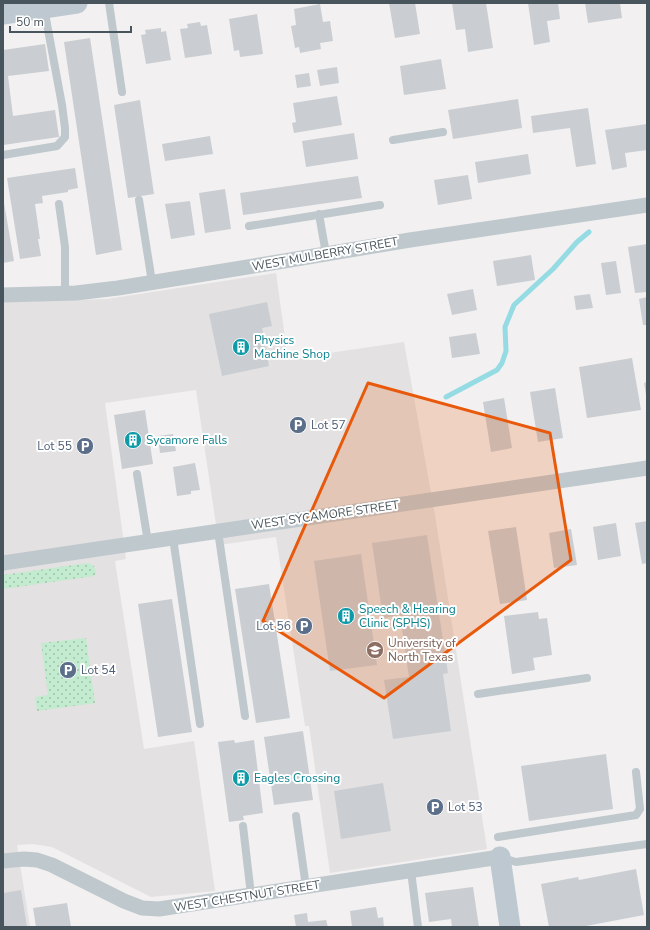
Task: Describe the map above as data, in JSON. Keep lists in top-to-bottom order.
{
  "streets": {
    "street": ["WEST MULBERRY STREET", "WEST SYCAMORE STREET", "WEST CHESTNUT STREET"]
  },
  "places": {
    "building": [
      "Physics Machine Shop",
      "Sycamore Falls",
      "Speech & Hearing Clinic (SPHS)",
      "Eagles Crossing"
    ],
    "parking": [
      "Lot 57",
      "Lot 55",
      "Lot 56",
      "Lot 54",
      "Lot 53"
    ],
    "school or university": ["University of North Texas"]
  },
  "scale_bar": "50 m"
}
